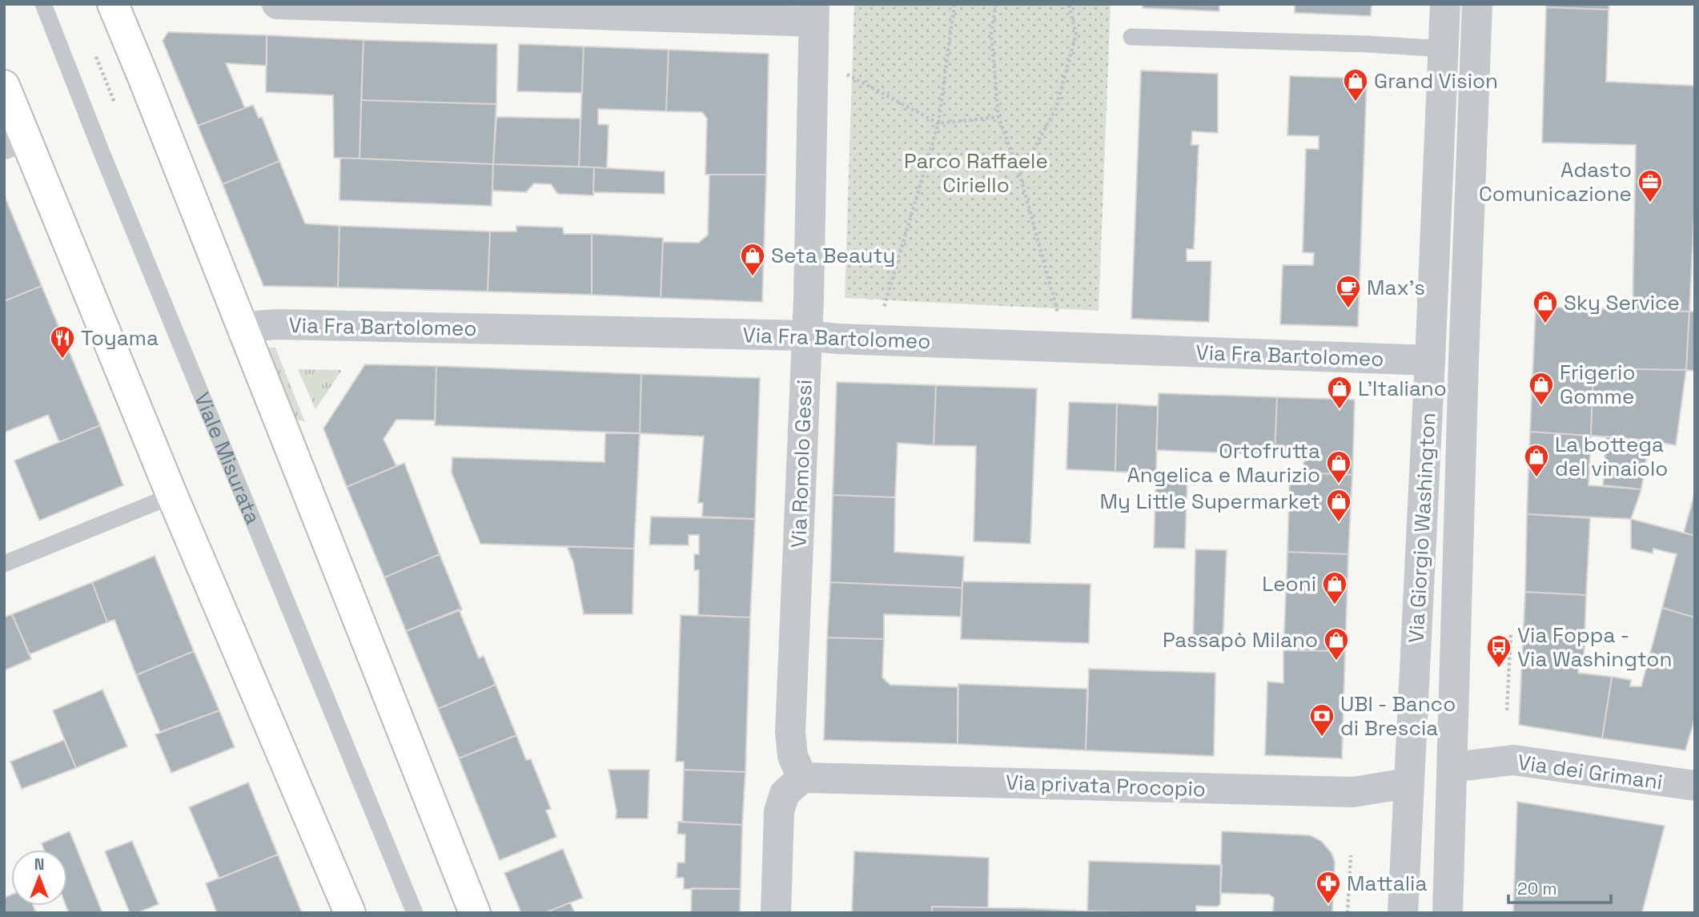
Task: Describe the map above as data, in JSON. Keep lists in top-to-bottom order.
{
  "streets": {
    "street": [
      "Via Fra Bartolomeo",
      "Via Romolo Gessi",
      "Via Giorgio Washington",
      "Via dei Grimani",
      "Via privata Procopio"
    ],
    "lane": ["Viale Misurata"]
  },
  "crossings": [
    ["Via Fra Bartolomeo", "Via Romolo Gessi"],
    ["Via Fra Bartolomeo", "Via Giorgio Washington"],
    ["Via Romolo Gessi", "Via privata Procopio"],
    ["Via Giorgio Washington", "Via dei Grimani"],
    ["Via Giorgio Washington", "Via privata Procopio"]
  ],
  "parks": ["Parco Raffaele Ciriello"],
  "places": {
    "shop": [
      "Grand Vision",
      "Seta Beauty",
      "Sky Service",
      "Frigerio Gomme",
      "L'Italiano",
      "La bottega del vinaiolo",
      "Ortofrutta Angelica e Maurizio",
      "My Little Supermarket",
      "Leoni",
      "Passapò Milano"
    ],
    "office": ["Adasto Comunicazione"],
    "cafe": ["Max's"],
    "restaurant": ["Toyama"],
    "bus stop": ["Via Foppa - Via Washington"],
    "bank": ["UBI - Banco di Brescia"],
    "pharmacy": ["Mattalia"]
  },
  "scale_bar": "20 m",
  "north": "top"
}
